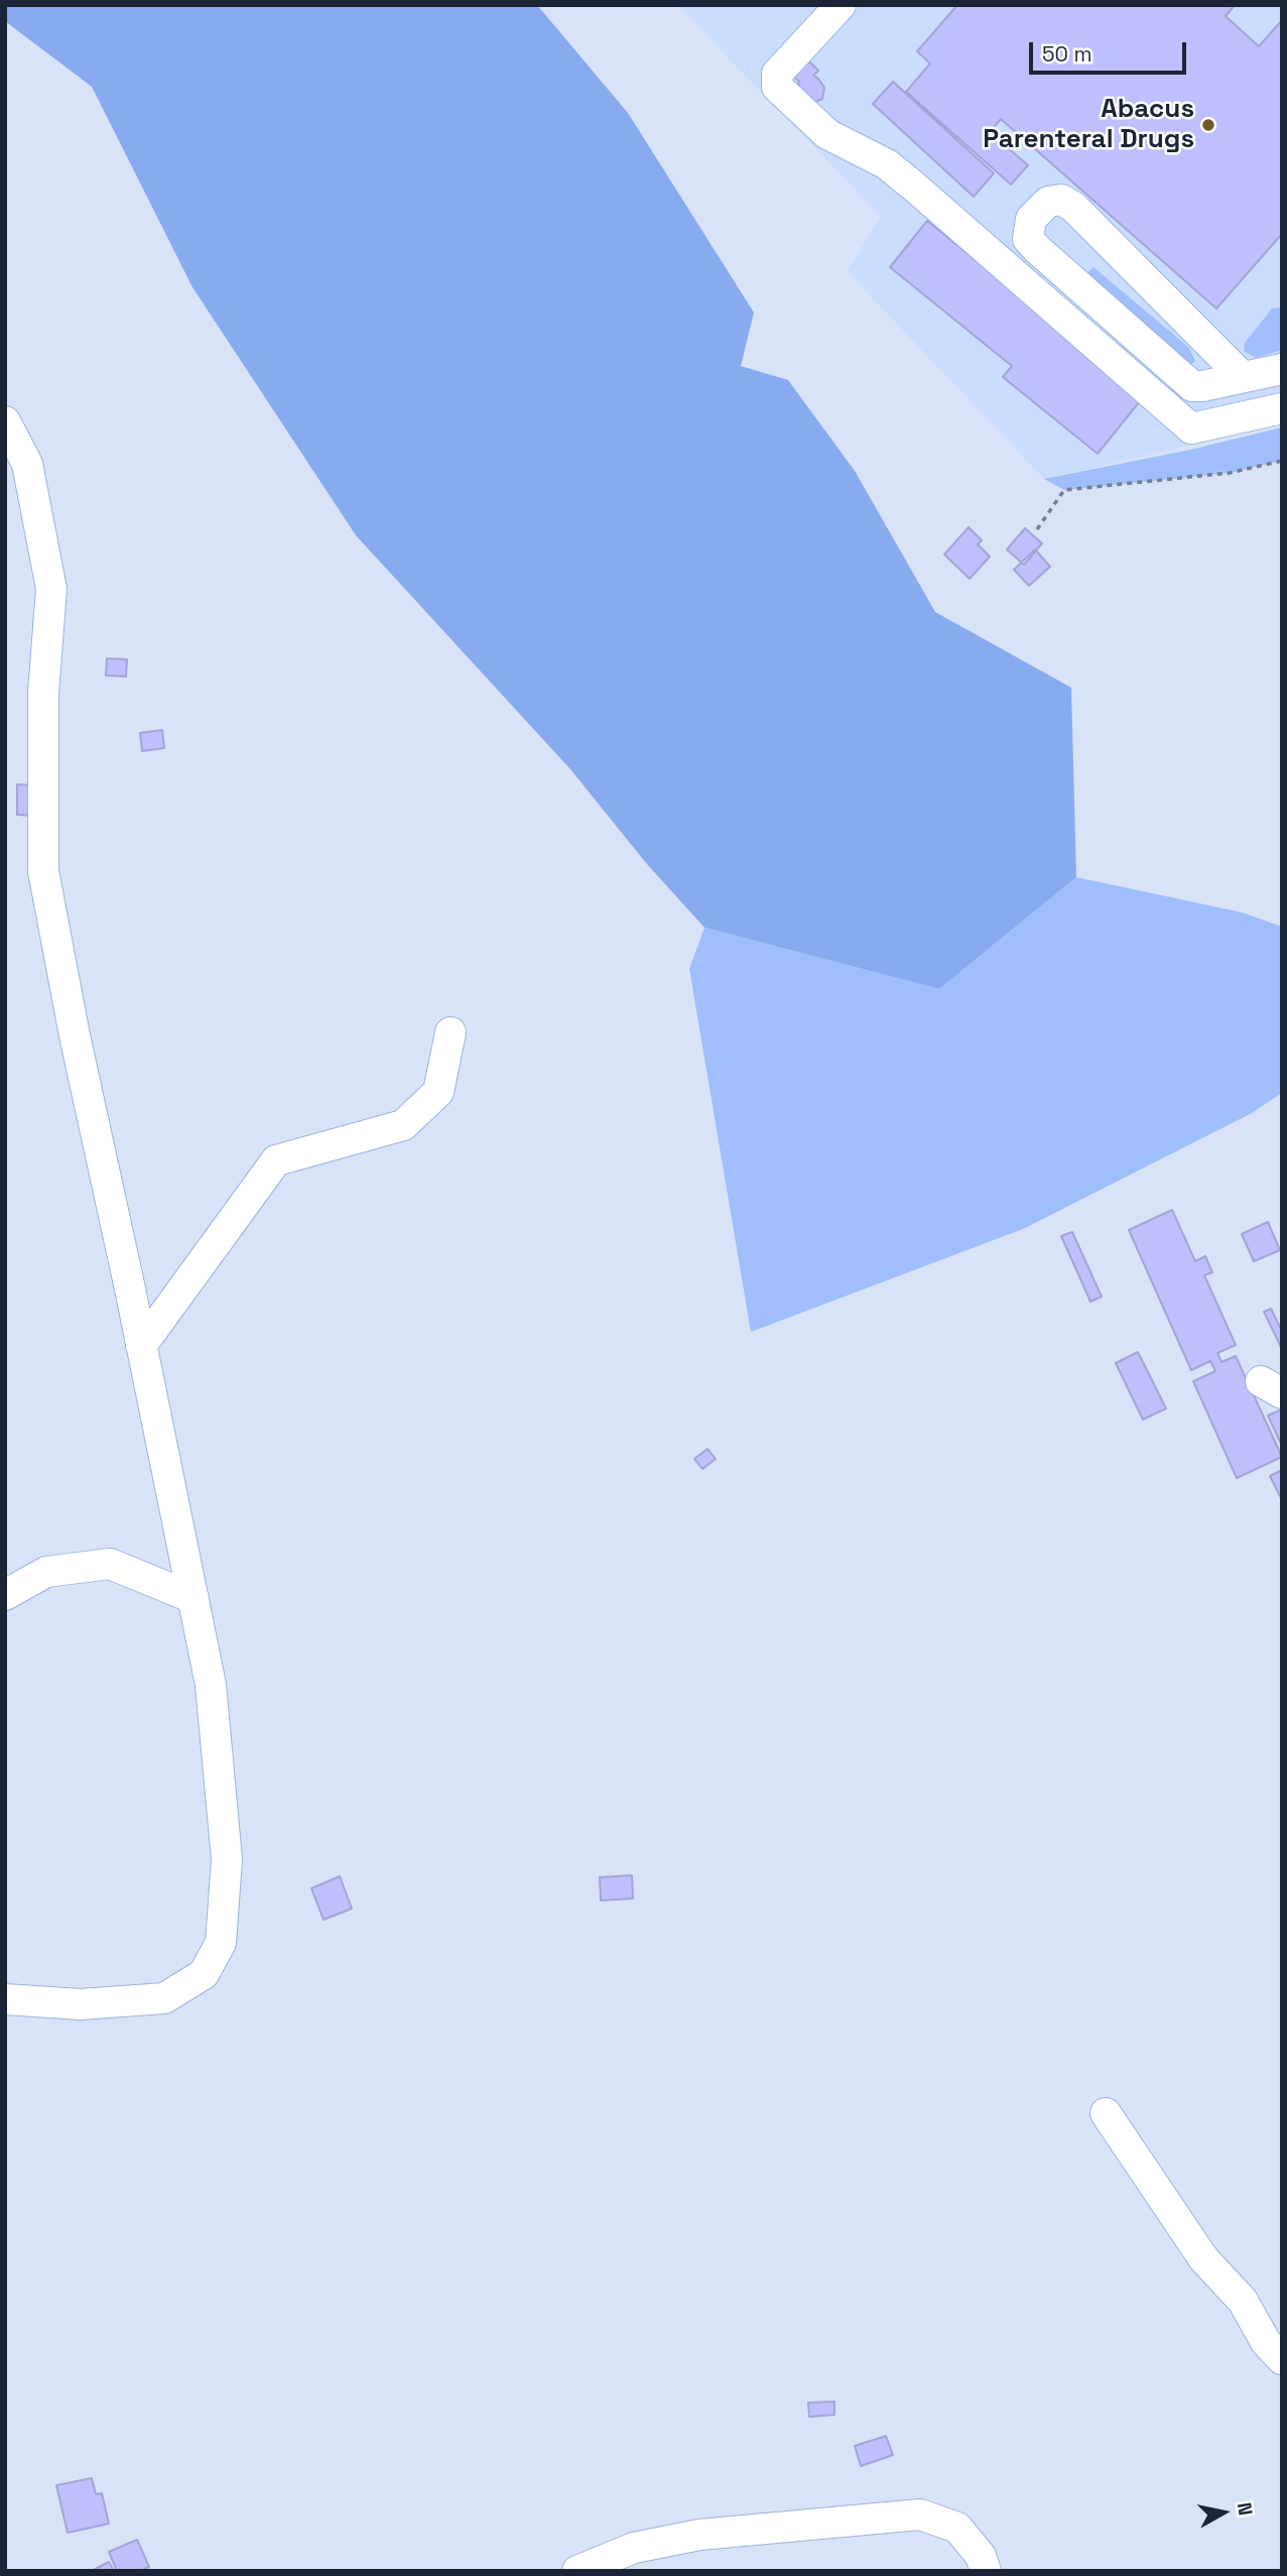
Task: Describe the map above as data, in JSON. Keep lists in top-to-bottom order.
{
  "places": ["Abacus Parenteral Drugs"],
  "scale_bar": "50 m",
  "north": "right"
}
